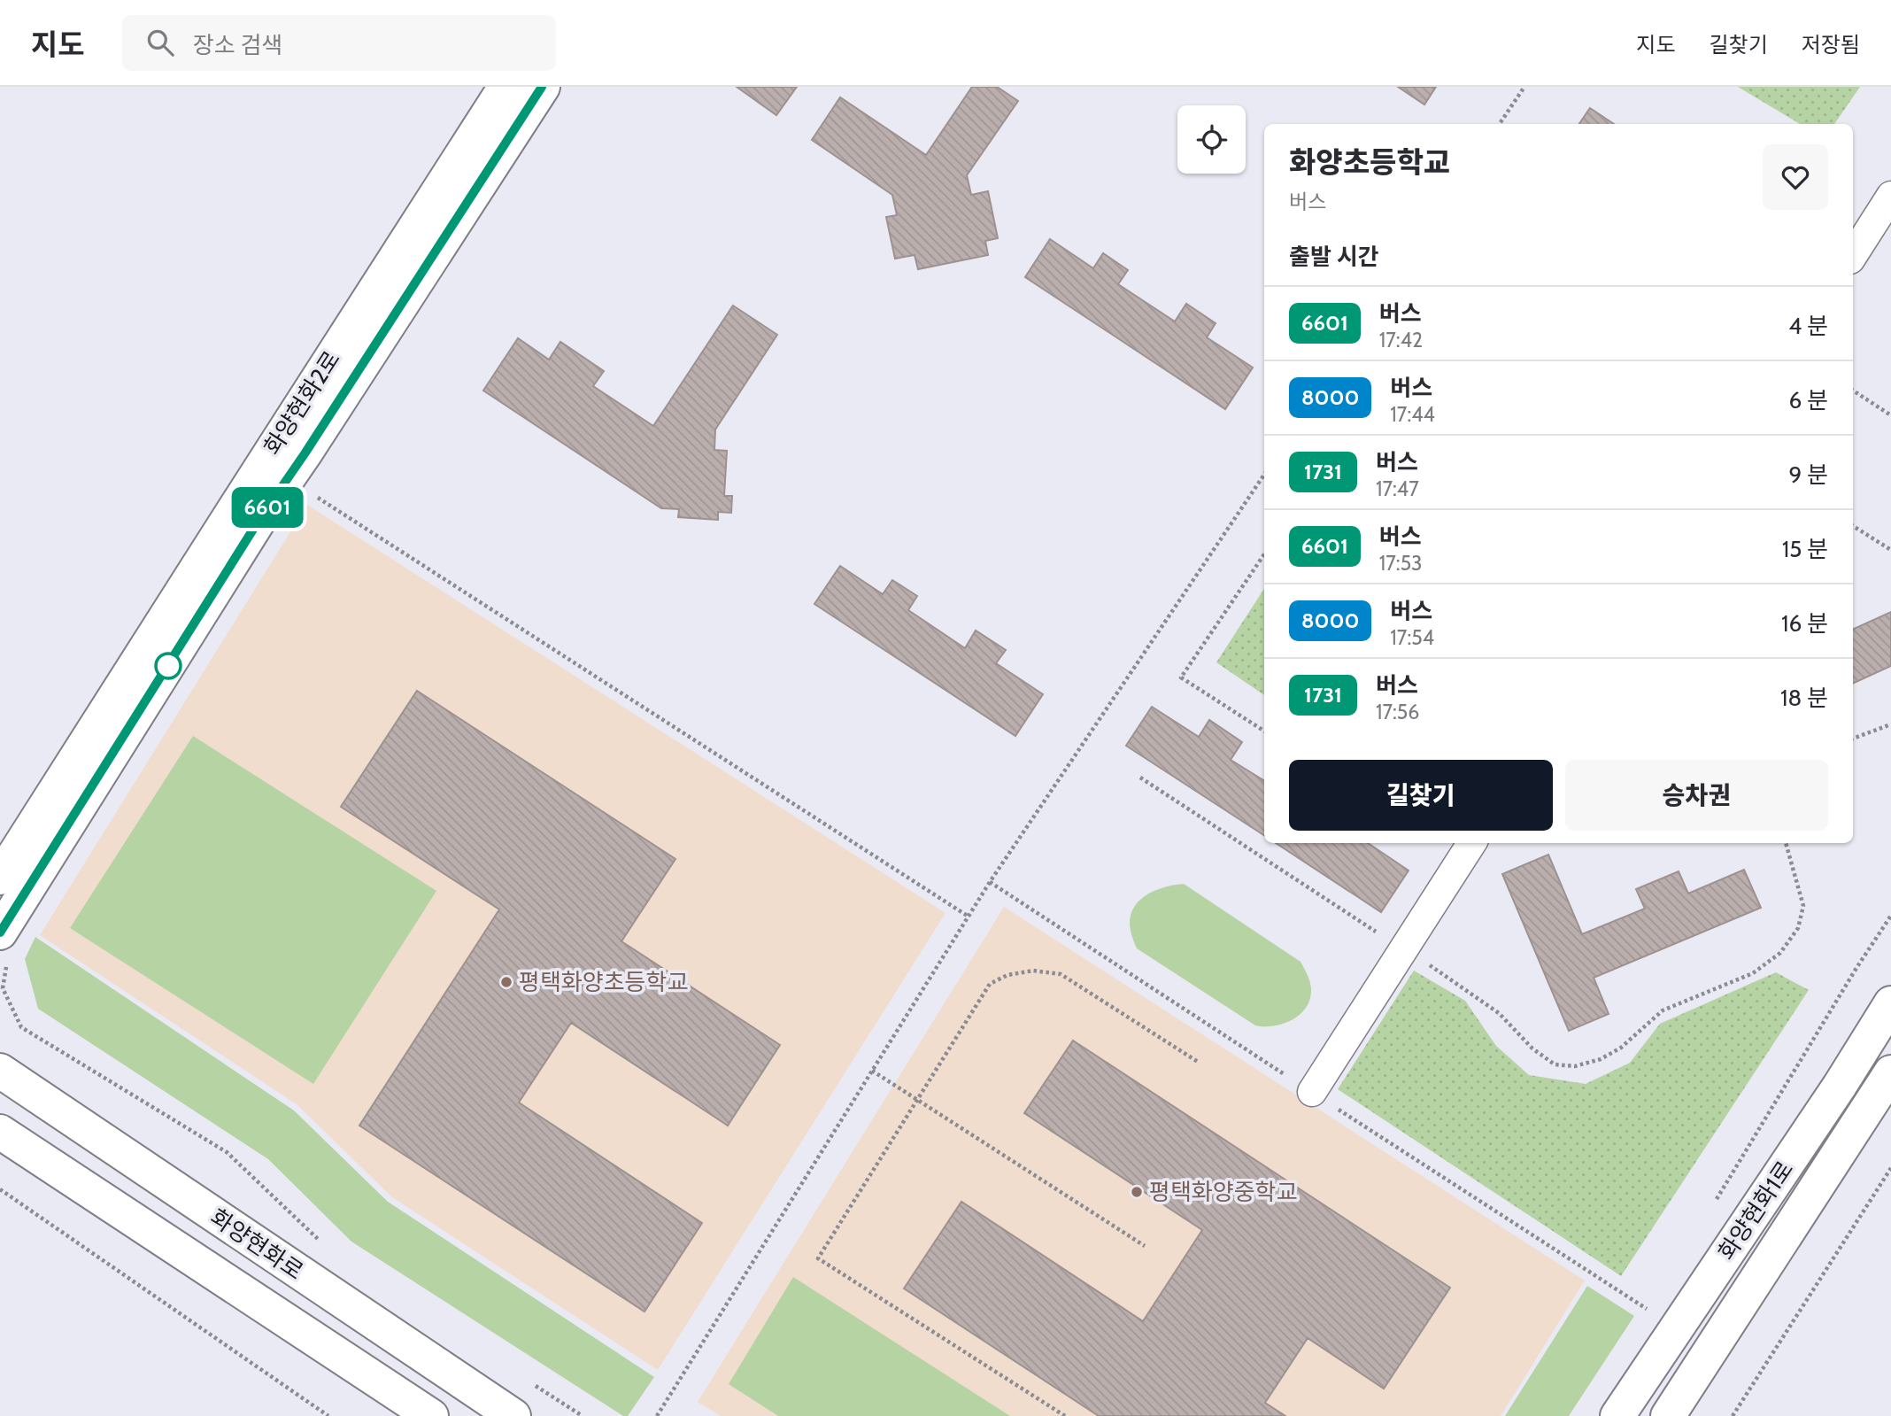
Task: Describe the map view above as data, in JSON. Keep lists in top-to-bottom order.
{
  "streets": {
    "street": ["화양현화2로", "화양현화1로", "화양현화로"]
  },
  "places": ["평택화양초등학교", "평택화양중학교"],
  "lines": ["bus line 6601"],
  "page": {
    "header": "지도",
    "search": "장소 검색",
    "nav": ["지도", "길찾기", "저장됨"],
    "on_map": "6601",
    "heading": [
      ["화양초등학교", "버스"],
      "출발 시간"
    ],
    "list": [
      {
        "mark": "6601",
        "name": "버스",
        "note": "17:42",
        "value": "4 분"
      },
      {
        "mark": "8000",
        "name": "버스",
        "note": "17:44",
        "value": "6 분"
      },
      {
        "mark": "1731",
        "name": "버스",
        "note": "17:47",
        "value": "9 분"
      },
      {
        "mark": "6601",
        "name": "버스",
        "note": "17:53",
        "value": "15 분"
      },
      {
        "mark": "8000",
        "name": "버스",
        "note": "17:54",
        "value": "16 분"
      },
      {
        "mark": "1731",
        "name": "버스",
        "note": "17:56",
        "value": "18 분"
      }
    ],
    "buttons": ["길찾기", "승차권"]
  }
}
